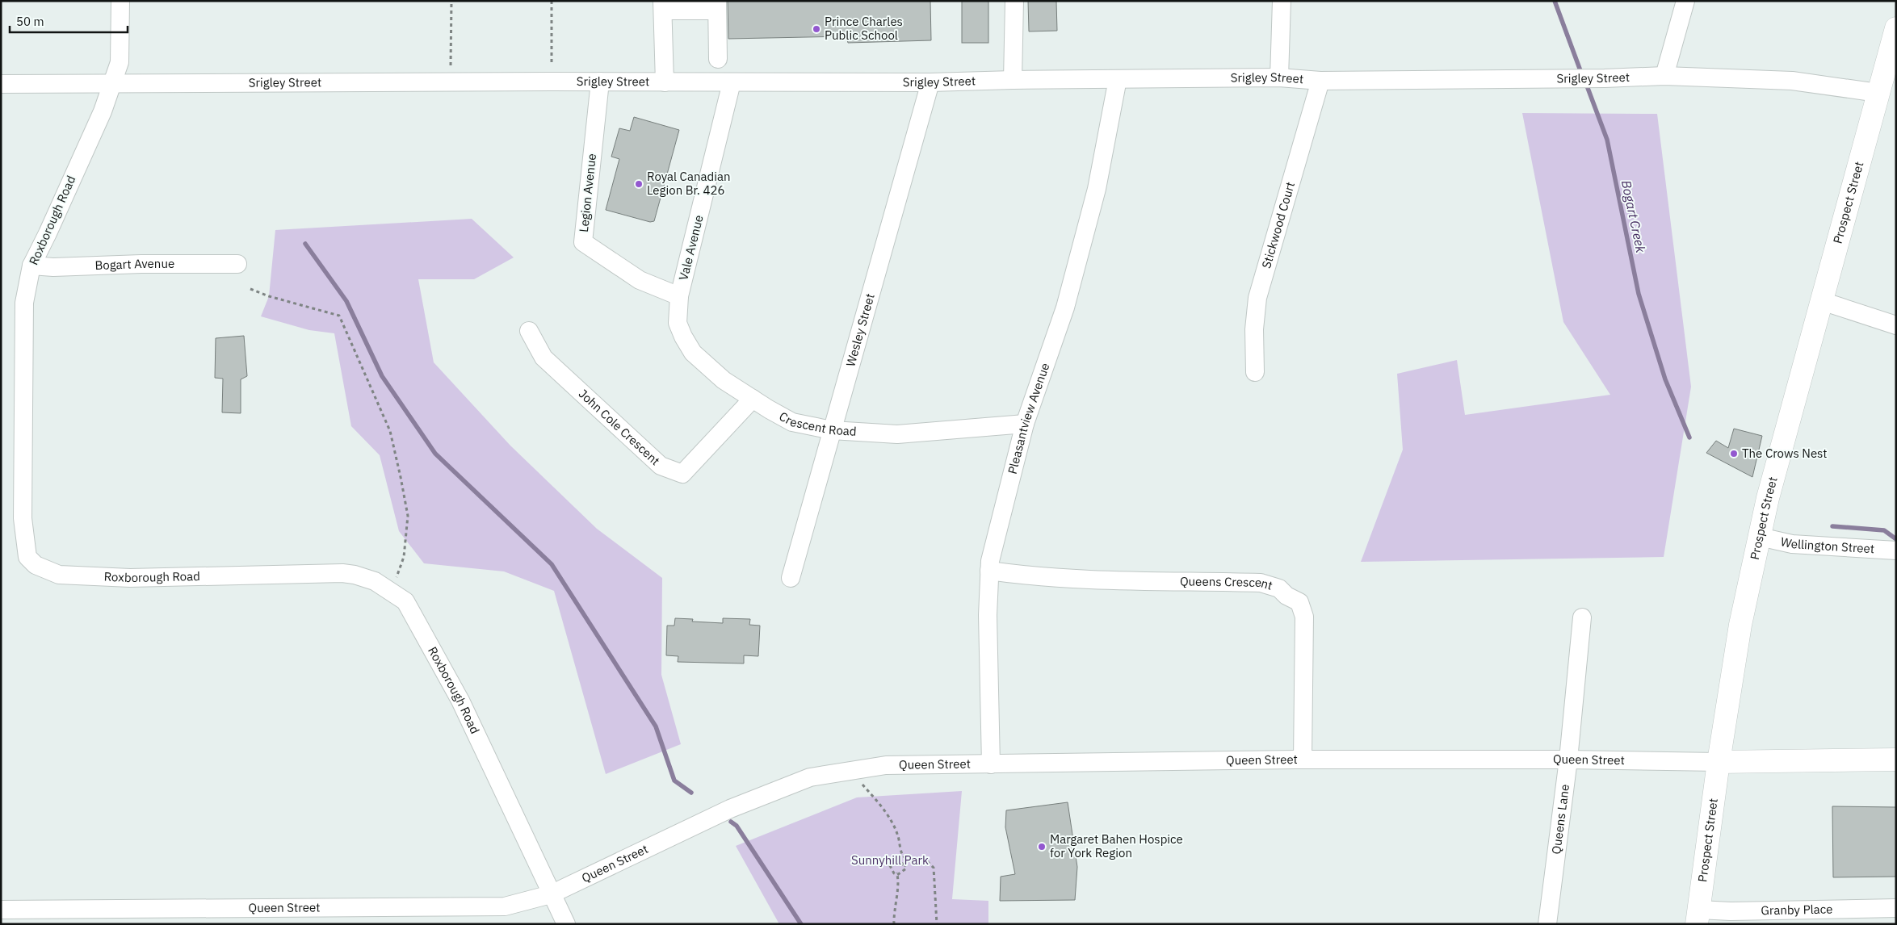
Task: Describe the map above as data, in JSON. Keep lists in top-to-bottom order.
{
  "streets": {
    "main road": ["Prospect Street", "Queen Street"],
    "street": [
      "Srigley Street",
      "Legion Avenue",
      "Roxborough Road",
      "Stickwood Court",
      "Vale Avenue",
      "Bogart Avenue",
      "Wesley Street",
      "Pleasantview Avenue",
      "Crescent Road",
      "John Cole Crescent",
      "Wellington Street",
      "Queens Crescent",
      "Queens Lane",
      "Granby Place"
    ]
  },
  "crossings": [
    ["Srigley Street", "Legion Avenue"],
    ["Srigley Street", "Prospect Street"],
    ["Srigley Street", "Roxborough Road"],
    ["Srigley Street", "Stickwood Court"],
    ["Srigley Street", "Vale Avenue"],
    ["Srigley Street", "Wesley Street"],
    ["Srigley Street", "Pleasantview Avenue"],
    ["Legion Avenue", "Vale Avenue"],
    ["Legion Avenue", "Crescent Road"],
    ["Prospect Street", "Wellington Street"],
    ["Prospect Street", "Queen Street"],
    ["Prospect Street", "Granby Place"],
    ["Roxborough Road", "Bogart Avenue"],
    ["Roxborough Road", "Queen Street"],
    ["Vale Avenue", "Crescent Road"],
    ["Wesley Street", "Crescent Road"],
    ["Pleasantview Avenue", "Crescent Road"],
    ["Pleasantview Avenue", "Queens Crescent"],
    ["Pleasantview Avenue", "Queen Street"],
    ["Crescent Road", "John Cole Crescent"],
    ["Queens Crescent", "Queen Street"],
    ["Queen Street", "Queens Lane"]
  ],
  "water": ["Bogart Creek"],
  "parks": ["Sunnyhill Park"],
  "places": [
    "Prince Charles Public School",
    "Royal Canadian Legion Br. 426",
    "The Crows Nest",
    "Margaret Bahen Hospice for York Region"
  ],
  "scale_bar": "50 m"
}
